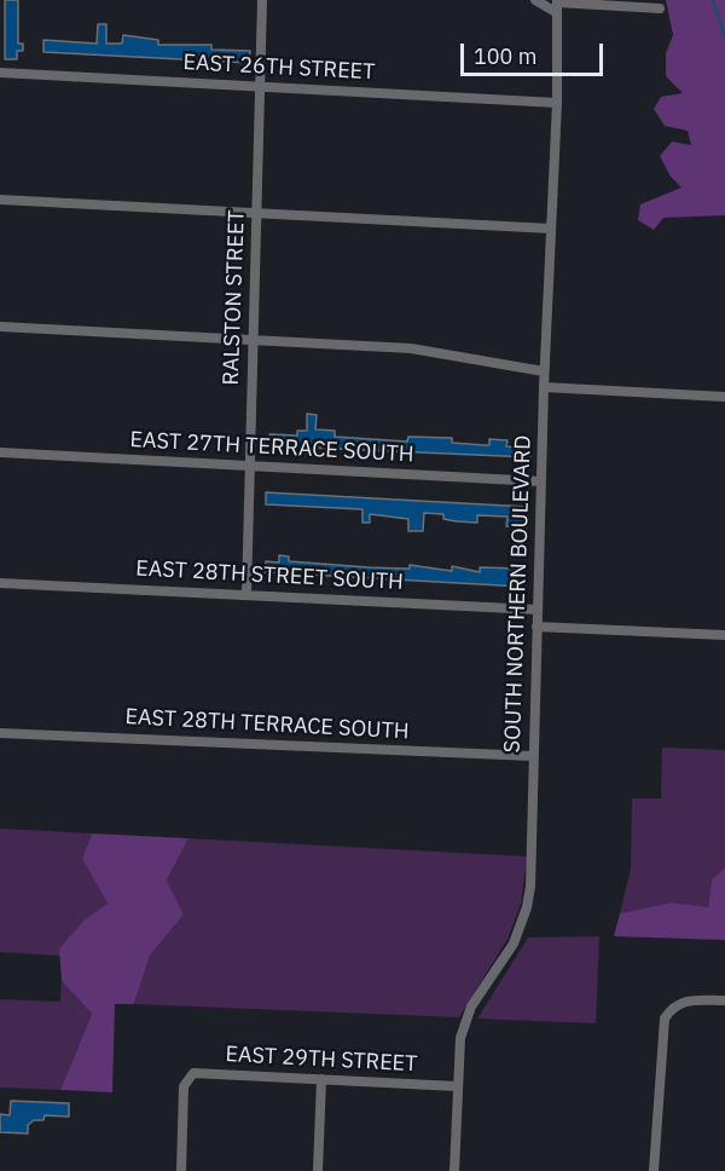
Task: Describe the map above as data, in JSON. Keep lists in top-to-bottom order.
{
  "streets": {
    "street": [
      "EAST 26TH STREET",
      "RALSTON STREET",
      "EAST 27TH TERRACE SOUTH",
      "EAST 28TH STREET SOUTH",
      "SOUTH NORTHERN BOULEVARD",
      "EAST 28TH TERRACE SOUTH",
      "EAST 29TH STREET"
    ]
  },
  "crossings": [
    ["EAST 26TH STREET", "RALSTON STREET"],
    ["EAST 26TH STREET", "SOUTH NORTHERN BOULEVARD"],
    ["RALSTON STREET", "EAST 27TH TERRACE SOUTH"],
    ["RALSTON STREET", "EAST 28TH STREET SOUTH"],
    ["EAST 27TH TERRACE SOUTH", "SOUTH NORTHERN BOULEVARD"],
    ["EAST 28TH STREET SOUTH", "SOUTH NORTHERN BOULEVARD"],
    ["SOUTH NORTHERN BOULEVARD", "EAST 28TH TERRACE SOUTH"],
    ["SOUTH NORTHERN BOULEVARD", "EAST 29TH STREET"]
  ],
  "scale_bar": "100 m"
}
